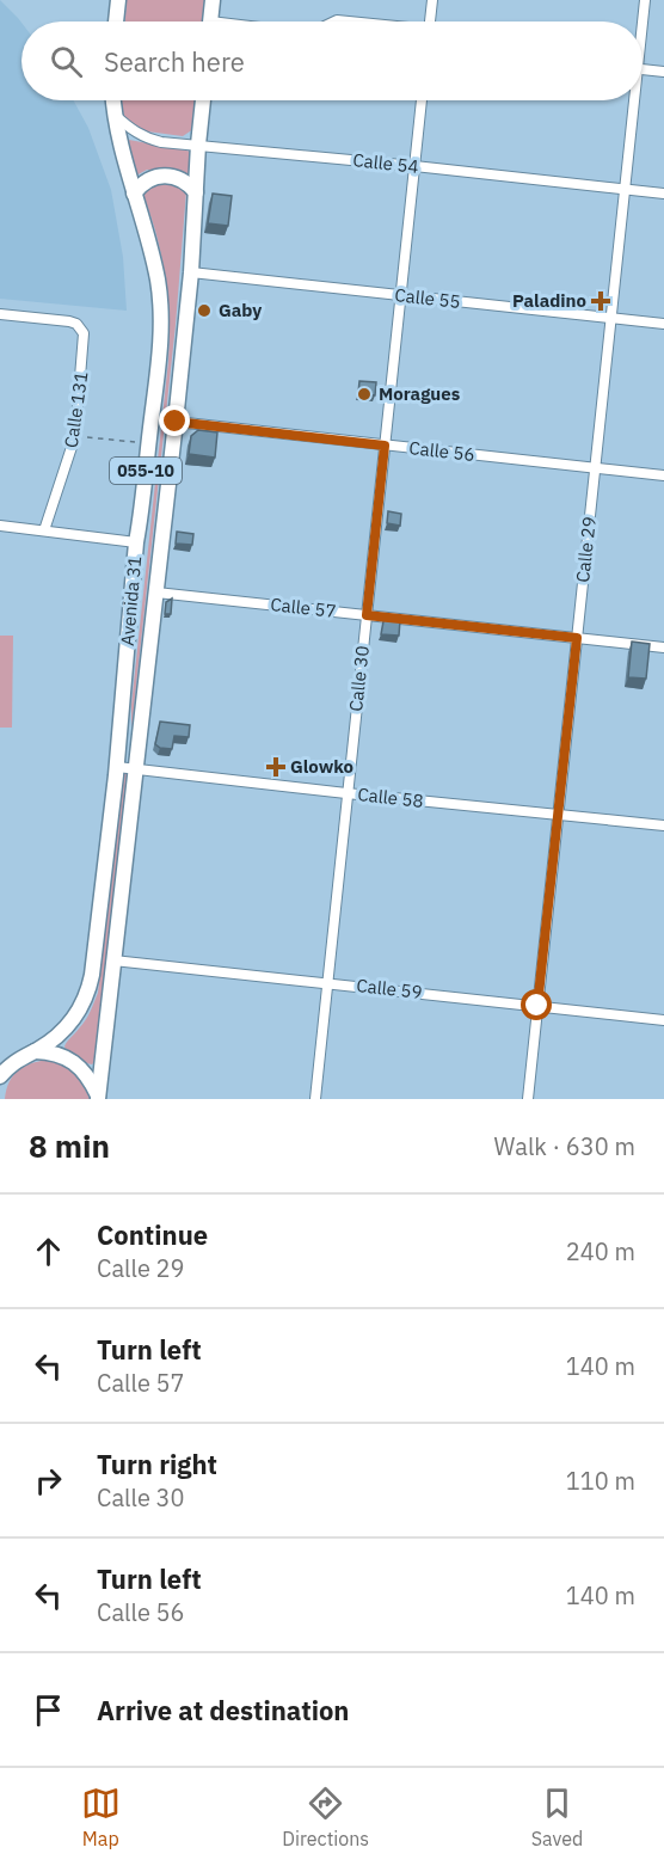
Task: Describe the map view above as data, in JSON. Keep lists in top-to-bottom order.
{
  "streets": {
    "highway": ["055-10", "Avenida 31"],
    "street": [
      "Calle 54",
      "Calle 55",
      "Calle 131",
      "Calle 56",
      "Calle 29",
      "Calle 57",
      "Calle 30",
      "Calle 58",
      "Calle 59"
    ]
  },
  "crossings": [
    ["Calle 54", "Calle 29"],
    ["Calle 54", "Avenida 31"],
    ["Calle 54", "Calle 30"],
    ["Calle 55", "Calle 29"],
    ["Calle 55", "Avenida 31"],
    ["Calle 55", "Calle 30"],
    ["Calle 56", "Calle 29"],
    ["Calle 56", "Avenida 31"],
    ["Calle 56", "Calle 30"],
    ["Calle 29", "Calle 57"],
    ["Calle 29", "Calle 58"],
    ["Calle 29", "Calle 59"],
    ["Avenida 31", "Calle 57"],
    ["Avenida 31", "Calle 58"],
    ["Avenida 31", "Calle 59"],
    ["Calle 57", "Calle 30"],
    ["Calle 30", "Calle 58"],
    ["Calle 30", "Calle 59"]
  ],
  "places": {
    "health": ["Paladino", "Glowko"],
    "other": ["Gaby", "Moragues"]
  },
  "page": {
    "search": "Search here",
    "heading": ["8 min", "Walk · 630 m"],
    "list": [
      ["Continue", "Calle 29", "240 m"],
      ["Turn left", "Calle 57", "140 m"],
      ["Turn right", "Calle 30", "110 m"],
      ["Turn left", "Calle 56", "140 m"],
      "Arrive at destination"
    ],
    "nav": ["Map", "Directions", "Saved"]
  }
}
